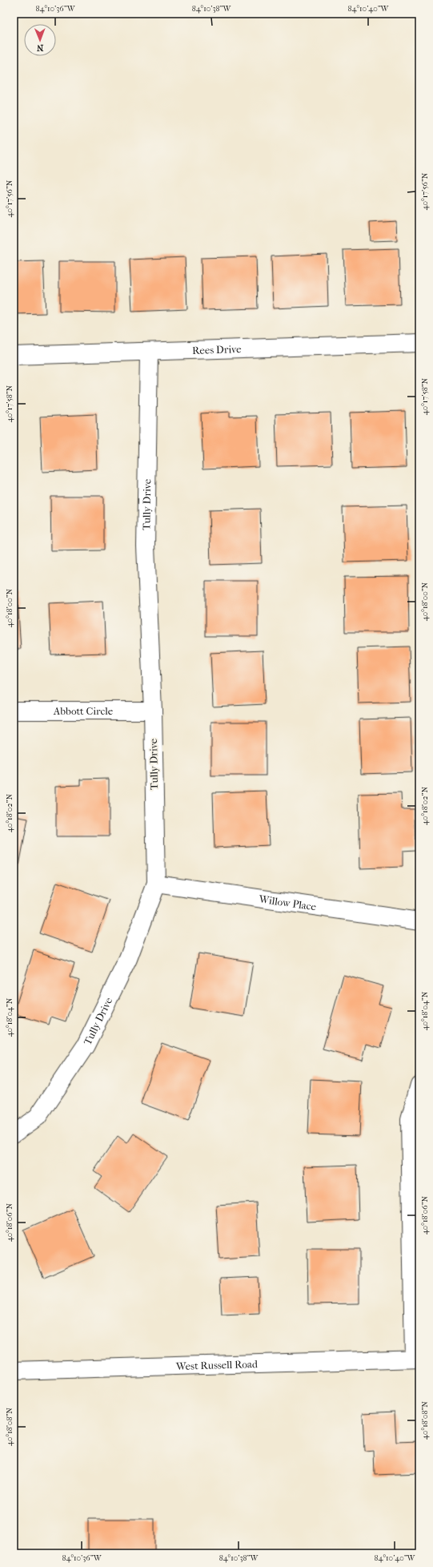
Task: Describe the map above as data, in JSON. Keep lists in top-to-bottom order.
{
  "streets": {
    "street": [
      "Rees Drive",
      "Tully Drive",
      "Abbott Circle",
      "Willow Place",
      "West Russell Road"
    ]
  },
  "crossings": [
    ["Rees Drive", "Tully Drive"],
    ["Tully Drive", "Abbott Circle"],
    ["Tully Drive", "Willow Place"]
  ],
  "north": "bottom",
  "coordinates": [
    "84°10'36\"W",
    "84°10'38\"W",
    "84°10'40\"W",
    "40°17'56\"N",
    "40°17'58\"N",
    "40°18'00\"N",
    "40°18'02\"N",
    "40°18'04\"N",
    "40°18'06\"N",
    "40°18'08\"N"
  ]
}
